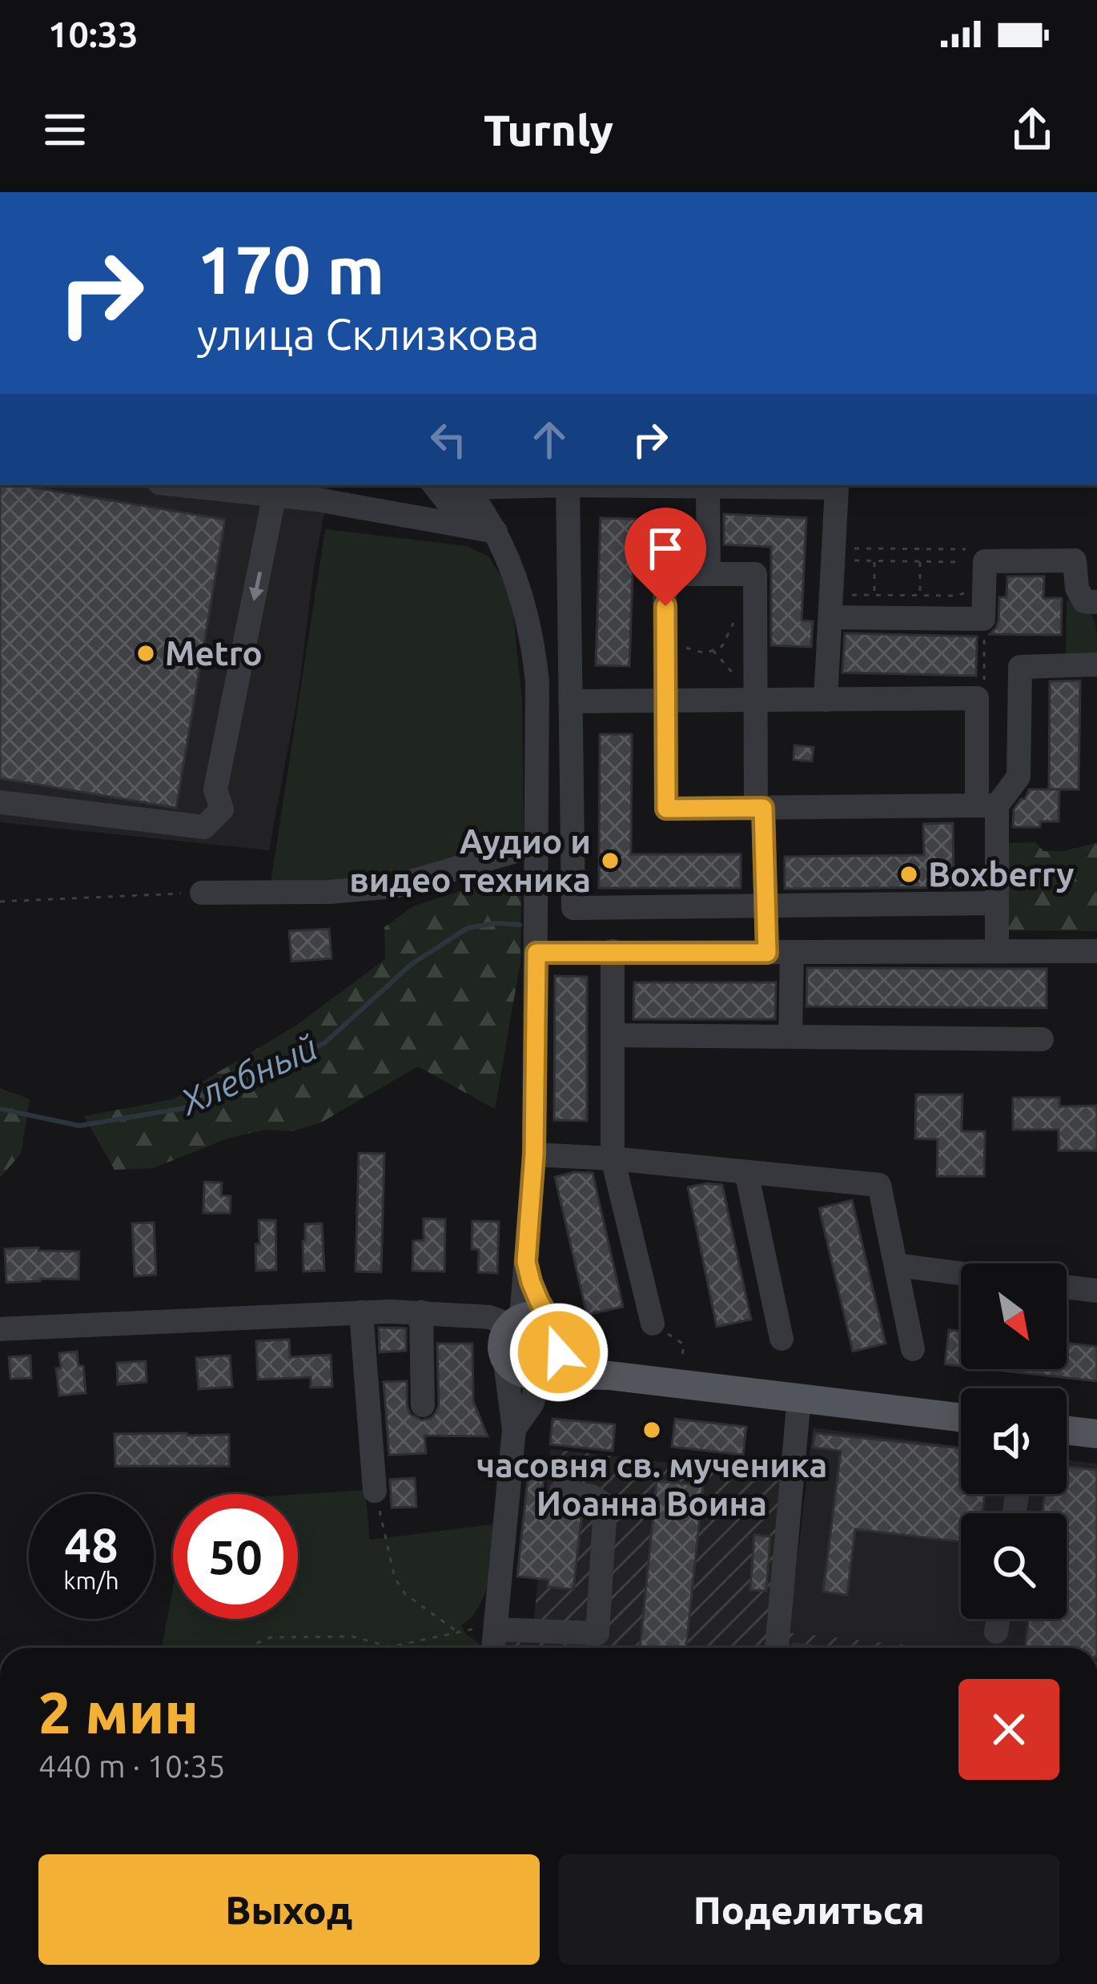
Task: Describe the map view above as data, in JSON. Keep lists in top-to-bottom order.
{
  "water": ["Хлебный"],
  "places": [
    "Metro",
    "Аудио и видео техника",
    "Boxberry",
    "часовня св. мученика Иоанна Воина"
  ],
  "north": "bottom right",
  "page": {
    "status": "10:33",
    "header": "Turnly",
    "turn": ["170 m", "улица Склизкова"],
    "speed": "48 km/h",
    "limit": "50",
    "heading": ["2 мин", "440 m · 10:35"],
    "buttons": ["Выход", "Поделиться"]
  }
}
